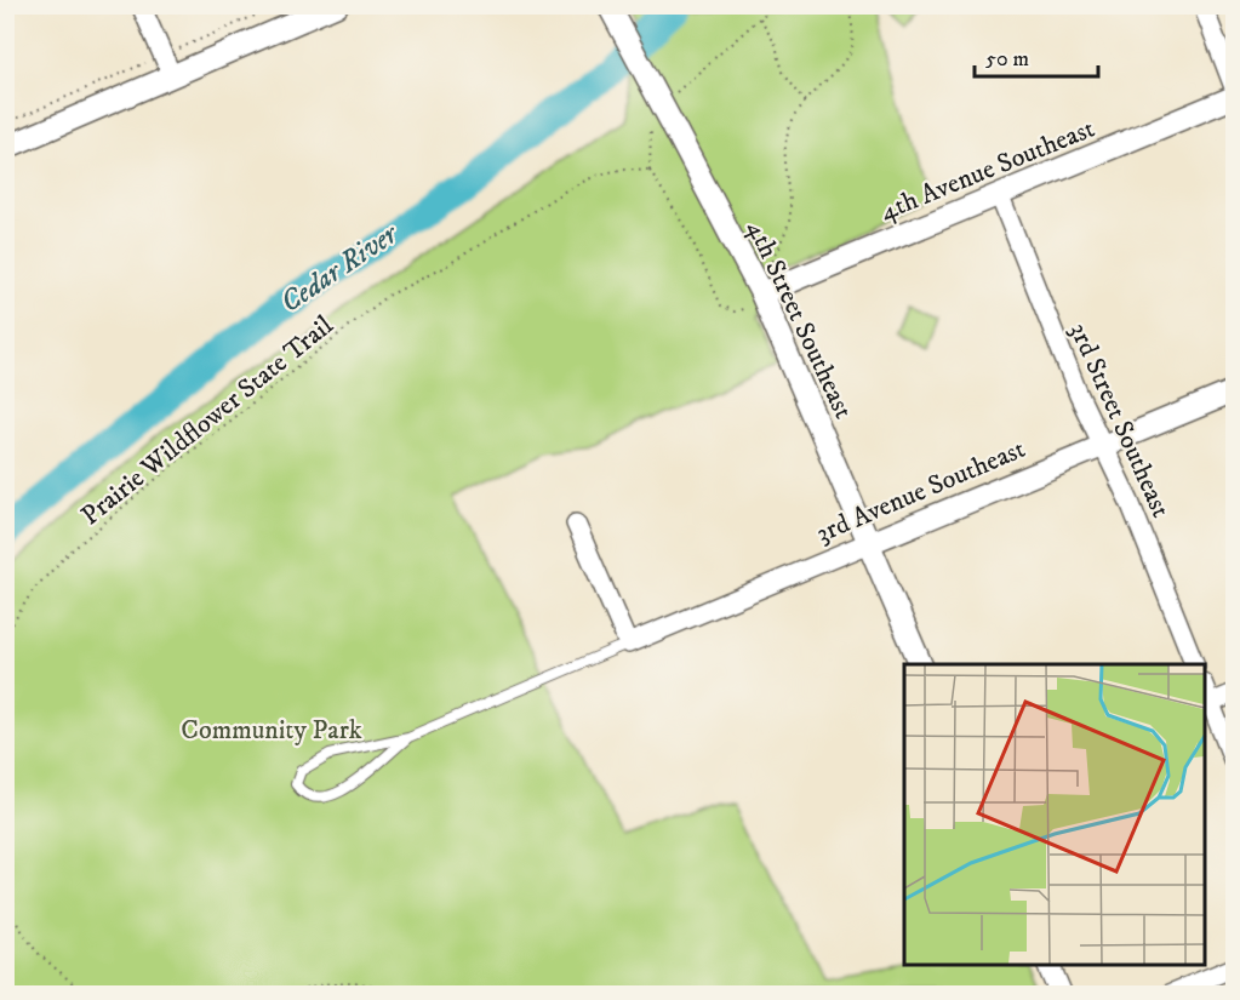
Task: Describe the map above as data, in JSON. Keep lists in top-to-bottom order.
{
  "streets": {
    "street": [
      "4th Avenue Southeast",
      "4th Street Southeast",
      "3rd Street Southeast",
      "3rd Avenue Southeast"
    ],
    "path": ["Prairie Wildflower State Trail"]
  },
  "crossings": [
    ["4th Avenue Southeast", "4th Street Southeast"],
    ["4th Avenue Southeast", "3rd Street Southeast"],
    ["4th Street Southeast", "3rd Avenue Southeast"],
    ["3rd Street Southeast", "3rd Avenue Southeast"]
  ],
  "water": ["Cedar River"],
  "parks": ["Community Park"],
  "scale_bar": "50 m"
}
